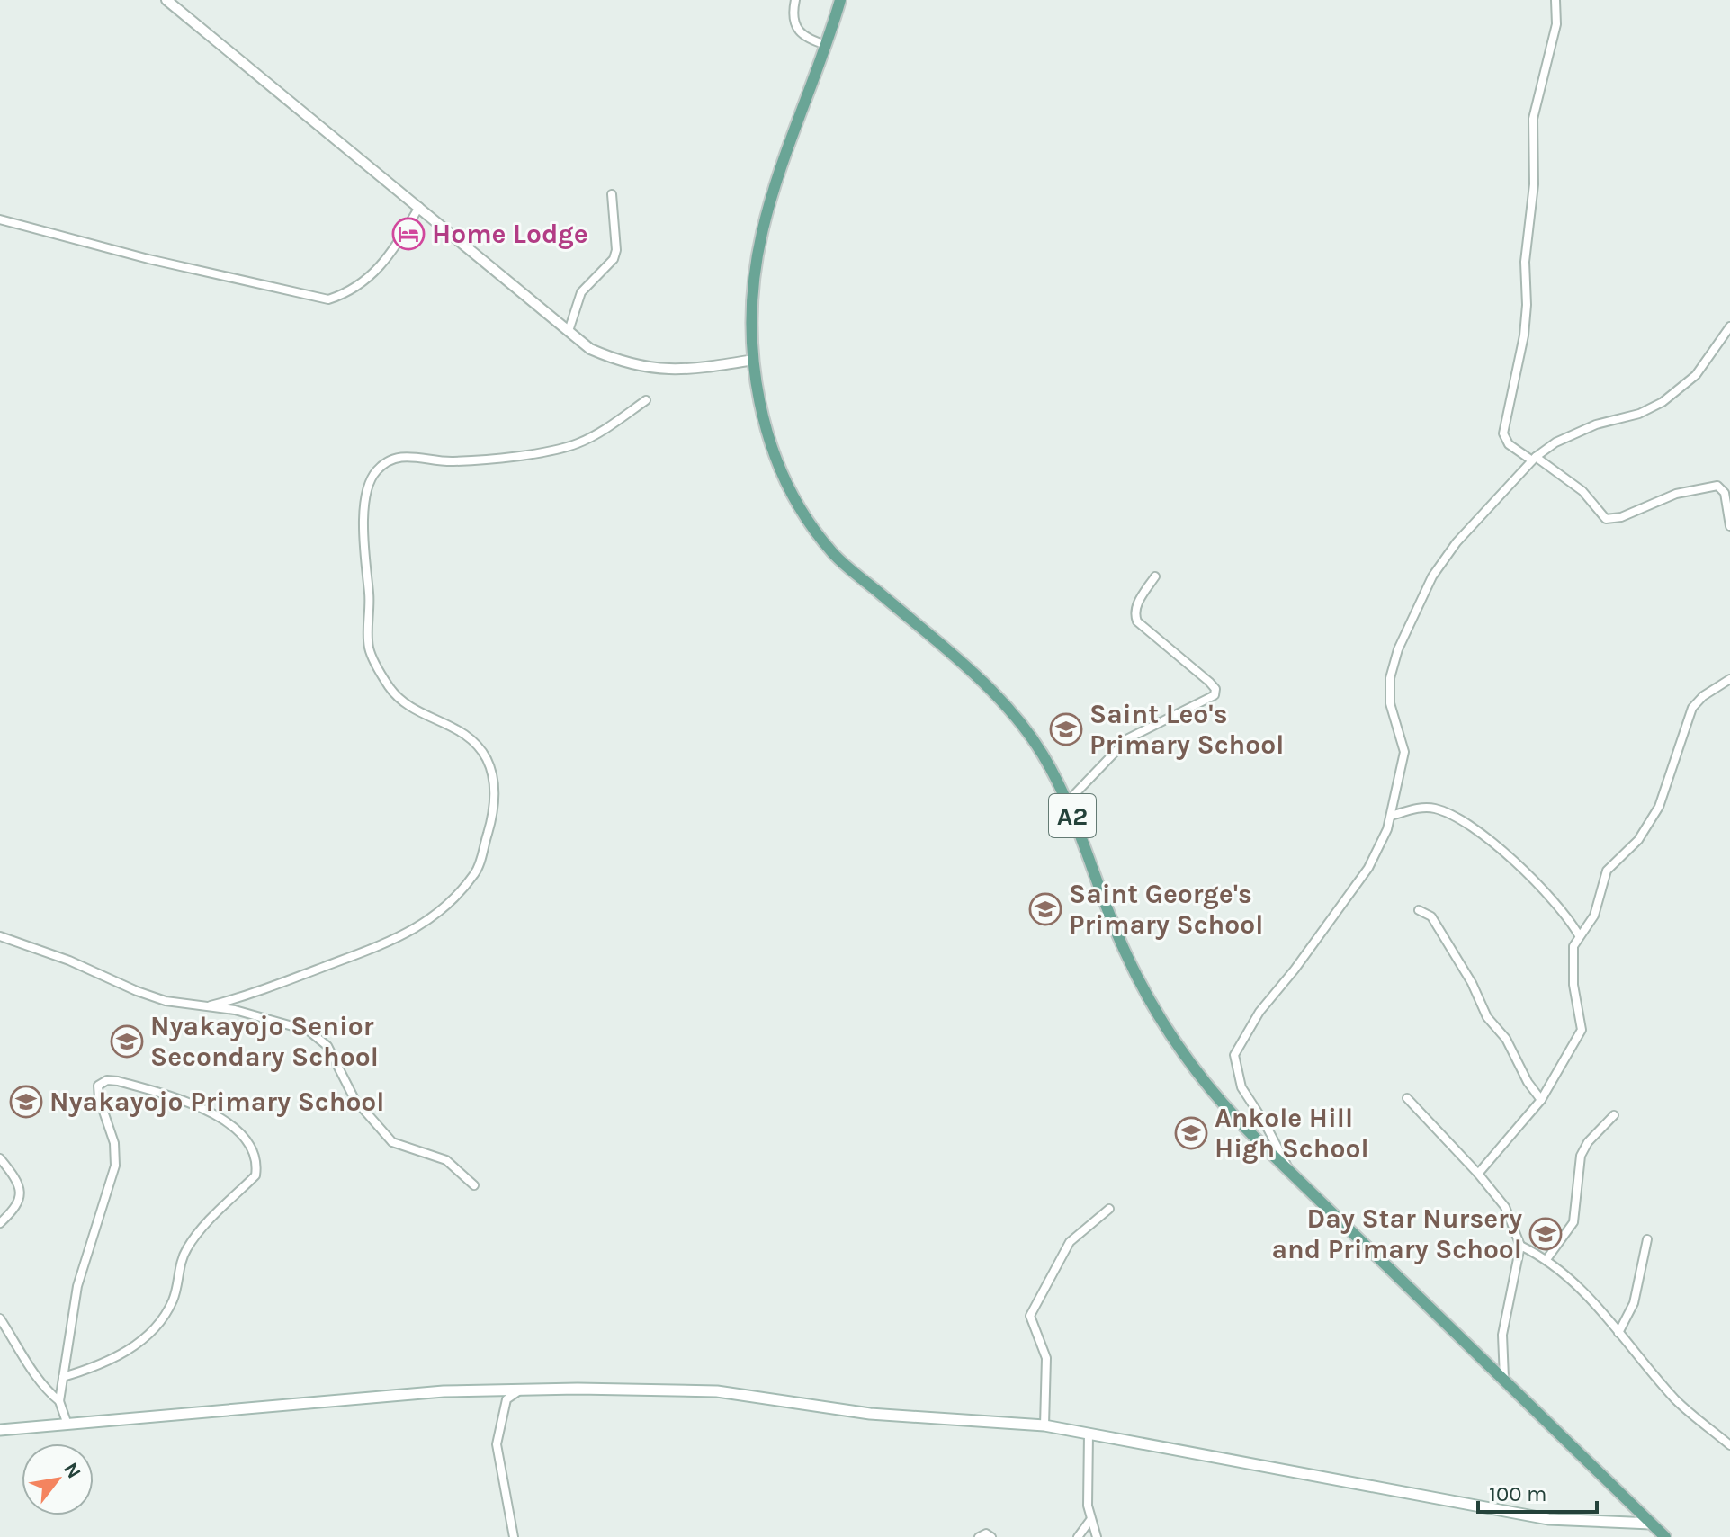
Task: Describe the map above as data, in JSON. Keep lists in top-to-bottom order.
{
  "streets": {
    "main road": ["A2"]
  },
  "places": {
    "hotel": ["Home Lodge"],
    "school or university": [
      "Saint Leo's Primary School",
      "Saint George's Primary School",
      "Nyakayojo Senior Secondary School",
      "Nyakayojo Primary School",
      "Ankole Hill High School",
      "Day Star Nursery and Primary School"
    ]
  },
  "scale_bar": "100 m",
  "north": "top right"
}
